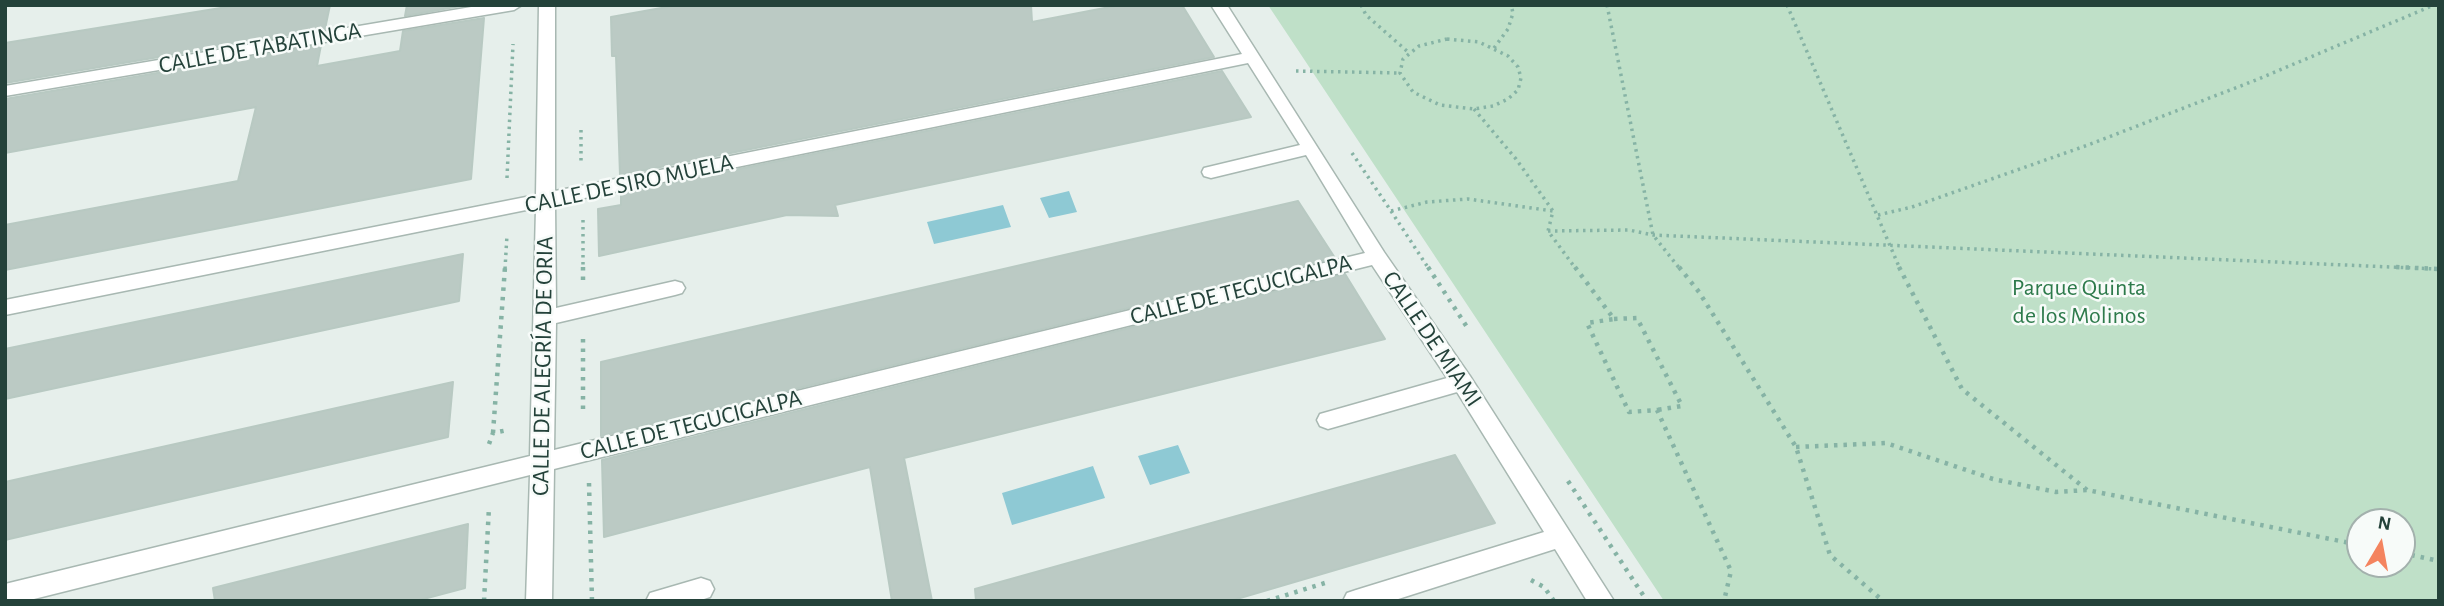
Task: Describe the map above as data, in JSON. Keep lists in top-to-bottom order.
{
  "streets": {
    "street": [
      "CALLE DE TABATINGA",
      "CALLE DE SIRO MUELA",
      "CALLE DE TEGUCIGALPA",
      "CALLE DE MIAMI",
      "CALLE DE ALEGRÍA DE ORIA"
    ]
  },
  "crossings": [
    ["CALLE DE SIRO MUELA", "CALLE DE MIAMI"],
    ["CALLE DE SIRO MUELA", "CALLE DE ALEGRÍA DE ORIA"],
    ["CALLE DE TEGUCIGALPA", "CALLE DE MIAMI"],
    ["CALLE DE TEGUCIGALPA", "CALLE DE ALEGRÍA DE ORIA"]
  ],
  "parks": ["Parque Quinta de los Molinos"],
  "north": "top"
}
